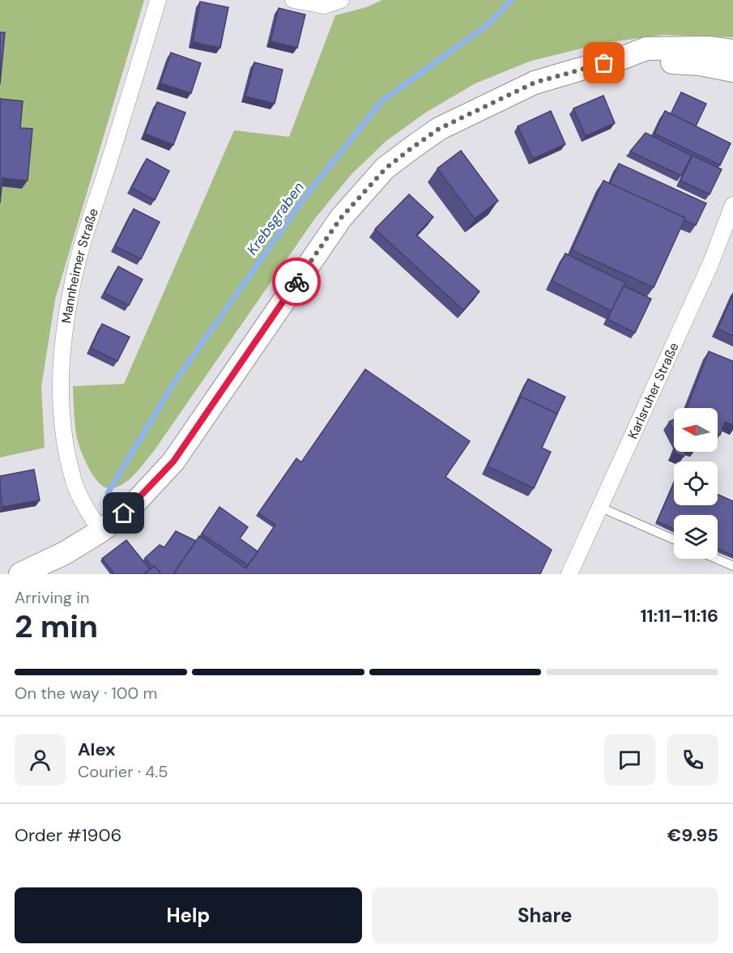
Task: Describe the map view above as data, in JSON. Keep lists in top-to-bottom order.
{
  "streets": {
    "street": ["Mannheimer Straße", "Karlsruher Straße"]
  },
  "water": ["Krebsgraben"],
  "north": "left",
  "page": {
    "heading": ["2 min", "Arriving in", "11:11–11:16"],
    "panel": [
      "Alex",
      "Courier · 4.5",
      "Order #1906",
      "€9.95"
    ],
    "bar": "On the way · 100 m",
    "buttons": ["Help", "Share"]
  }
}
